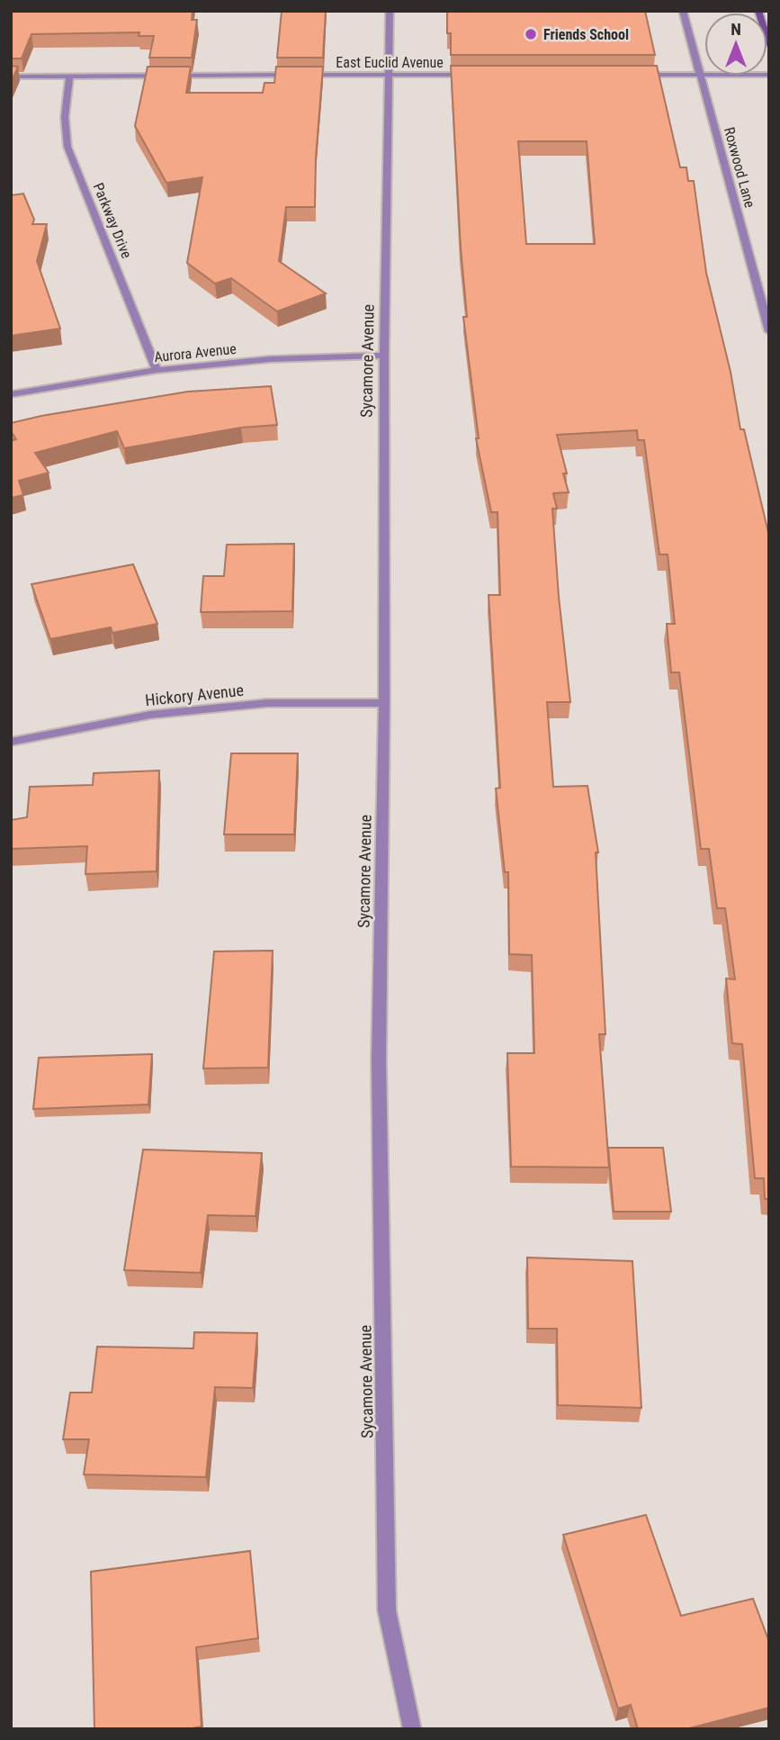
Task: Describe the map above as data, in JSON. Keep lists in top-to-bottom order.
{
  "streets": {
    "street": [
      "East Euclid Avenue",
      "Roxwood Lane",
      "Parkway Drive",
      "Aurora Avenue",
      "Sycamore Avenue",
      "Hickory Avenue"
    ]
  },
  "crossings": [
    ["East Euclid Avenue", "Parkway Drive"],
    ["East Euclid Avenue", "Sycamore Avenue"],
    ["Parkway Drive", "Aurora Avenue"],
    ["Aurora Avenue", "Sycamore Avenue"],
    ["Sycamore Avenue", "Hickory Avenue"]
  ],
  "places": ["Friends School"],
  "north": "top"
}
